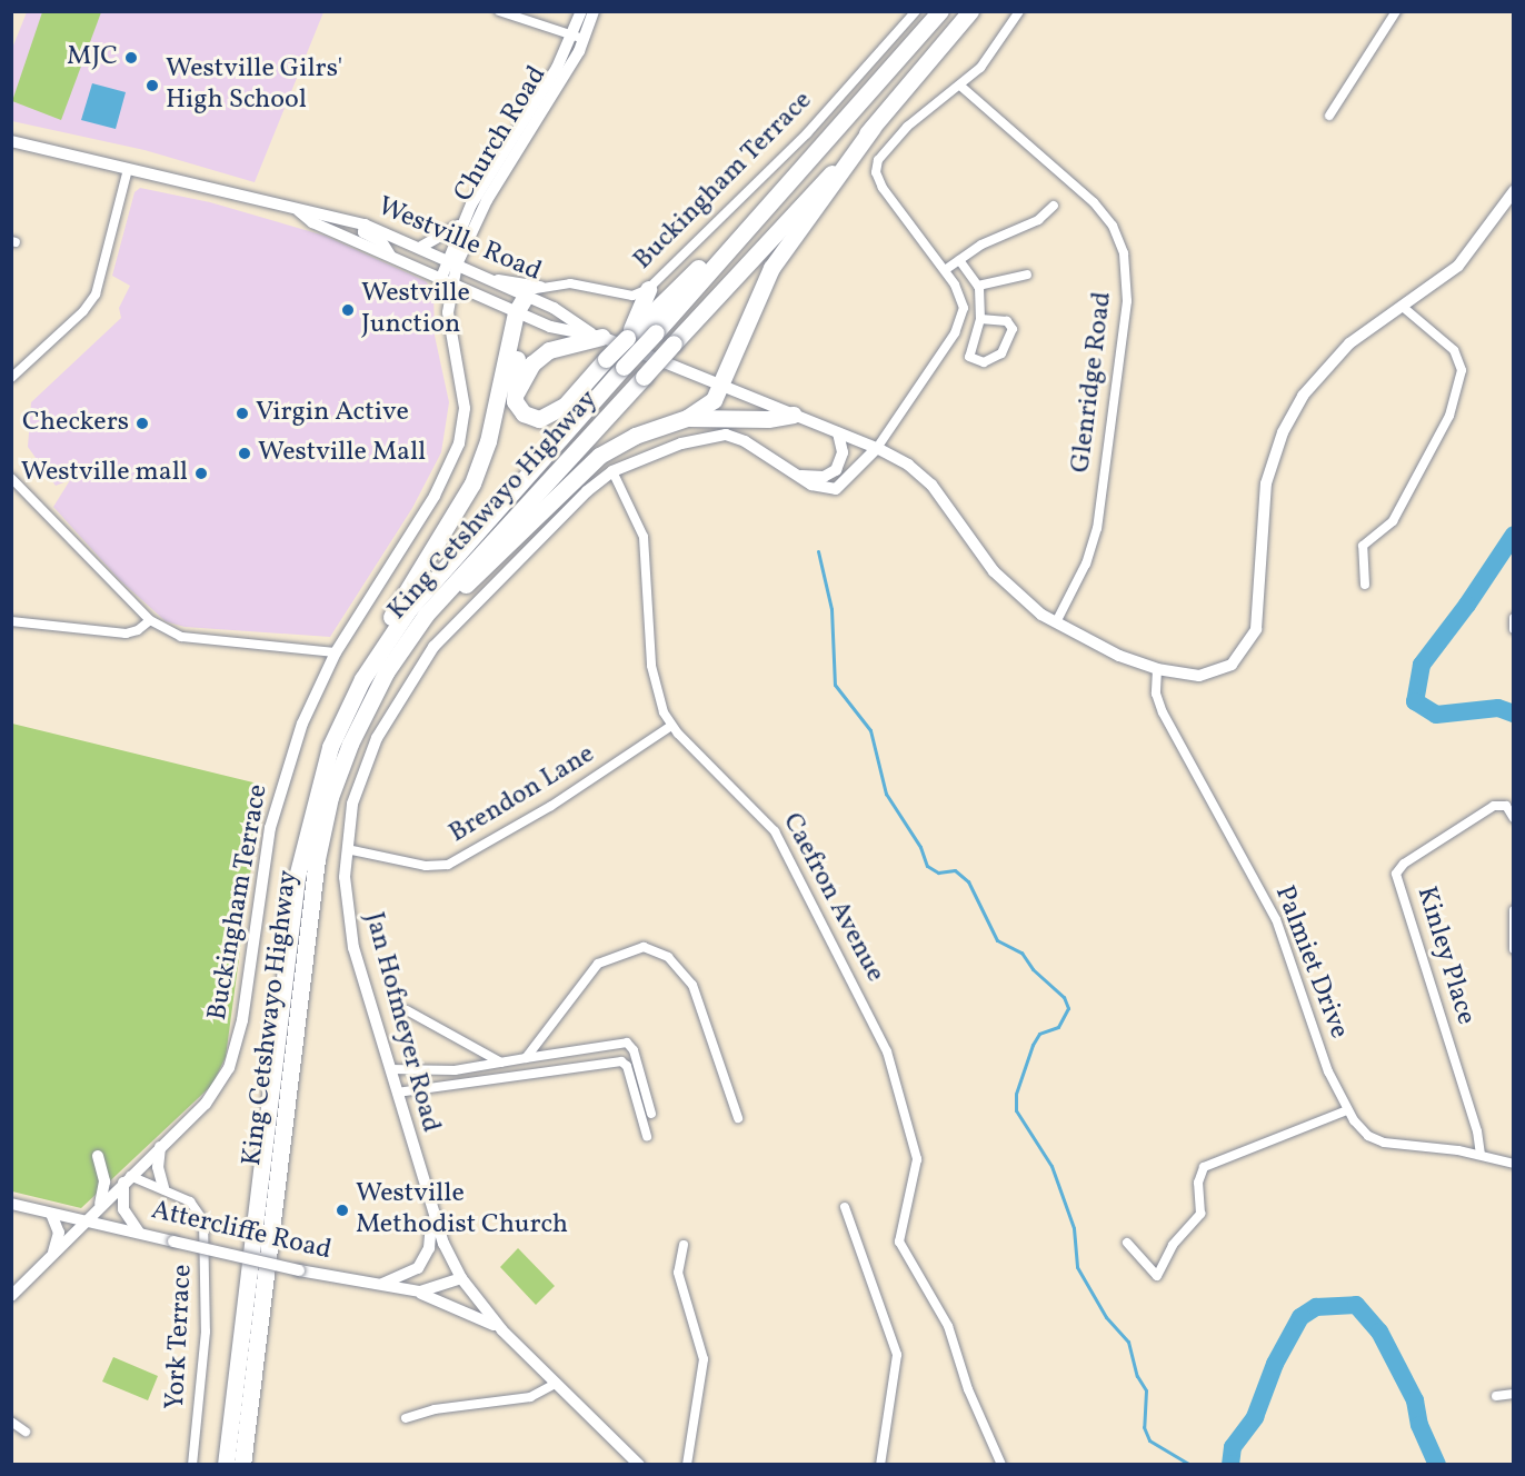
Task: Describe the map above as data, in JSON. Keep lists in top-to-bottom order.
{
  "streets": {
    "highway": ["King Cetshwayo Highway"],
    "street": [
      "Church Road",
      "Buckingham Terrace",
      "Westville Road",
      "Glenridge Road",
      "Brendon Lane",
      "Caefron Avenue",
      "Kinley Place",
      "Palmiet Drive",
      "Jan Hofmeyer Road",
      "Attercliffe Road",
      "York Terrace"
    ]
  },
  "crossings": [
    ["Church Road", "Buckingham Terrace"],
    ["Church Road", "Westville Road"],
    ["Buckingham Terrace", "Westville Road"],
    ["Buckingham Terrace", "Attercliffe Road"],
    ["Buckingham Terrace", "York Terrace"],
    ["Westville Road", "Glenridge Road"],
    ["Westville Road", "Palmiet Drive"],
    ["Westville Road", "Jan Hofmeyer Road"],
    ["Brendon Lane", "Caefron Avenue"],
    ["Brendon Lane", "Jan Hofmeyer Road"],
    ["Caefron Avenue", "Jan Hofmeyer Road"],
    ["Kinley Place", "Palmiet Drive"],
    ["Jan Hofmeyer Road", "Attercliffe Road"]
  ],
  "places": [
    "MJC",
    "Westville Gilrs' High School",
    "Westville Junction",
    "Virgin Active",
    "Checkers",
    "Westville Mall",
    "Westville mall",
    "Westville Methodist Church"
  ]
}
